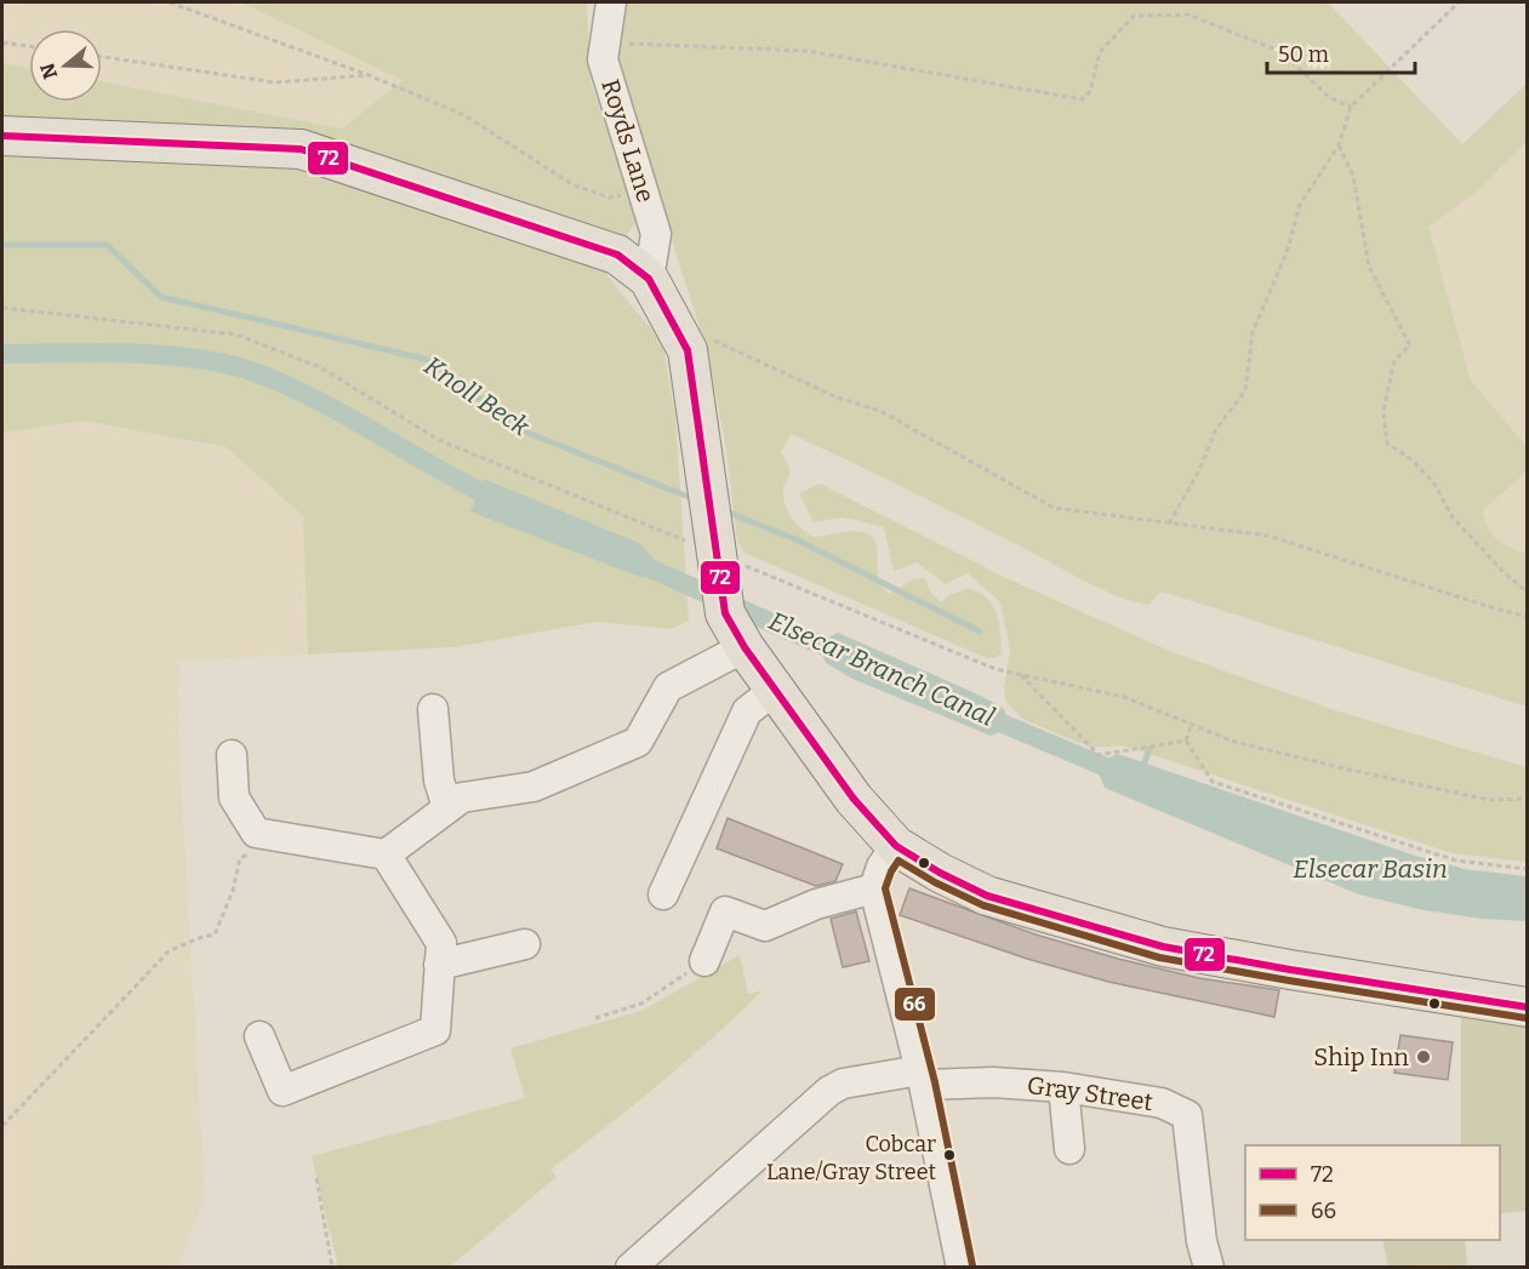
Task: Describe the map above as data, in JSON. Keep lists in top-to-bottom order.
{
  "streets": {
    "street": ["Royds Lane", "Gray Street"]
  },
  "water": ["Knoll Beck", "Elsecar Branch Canal", "Elsecar Basin"],
  "places": ["Ship Inn", "Cobcar Lane/Gray Street"],
  "lines": ["transit line 72", "transit line 66"],
  "legend": ["72", "66"],
  "scale_bar": "50 m",
  "north": "left"
}
